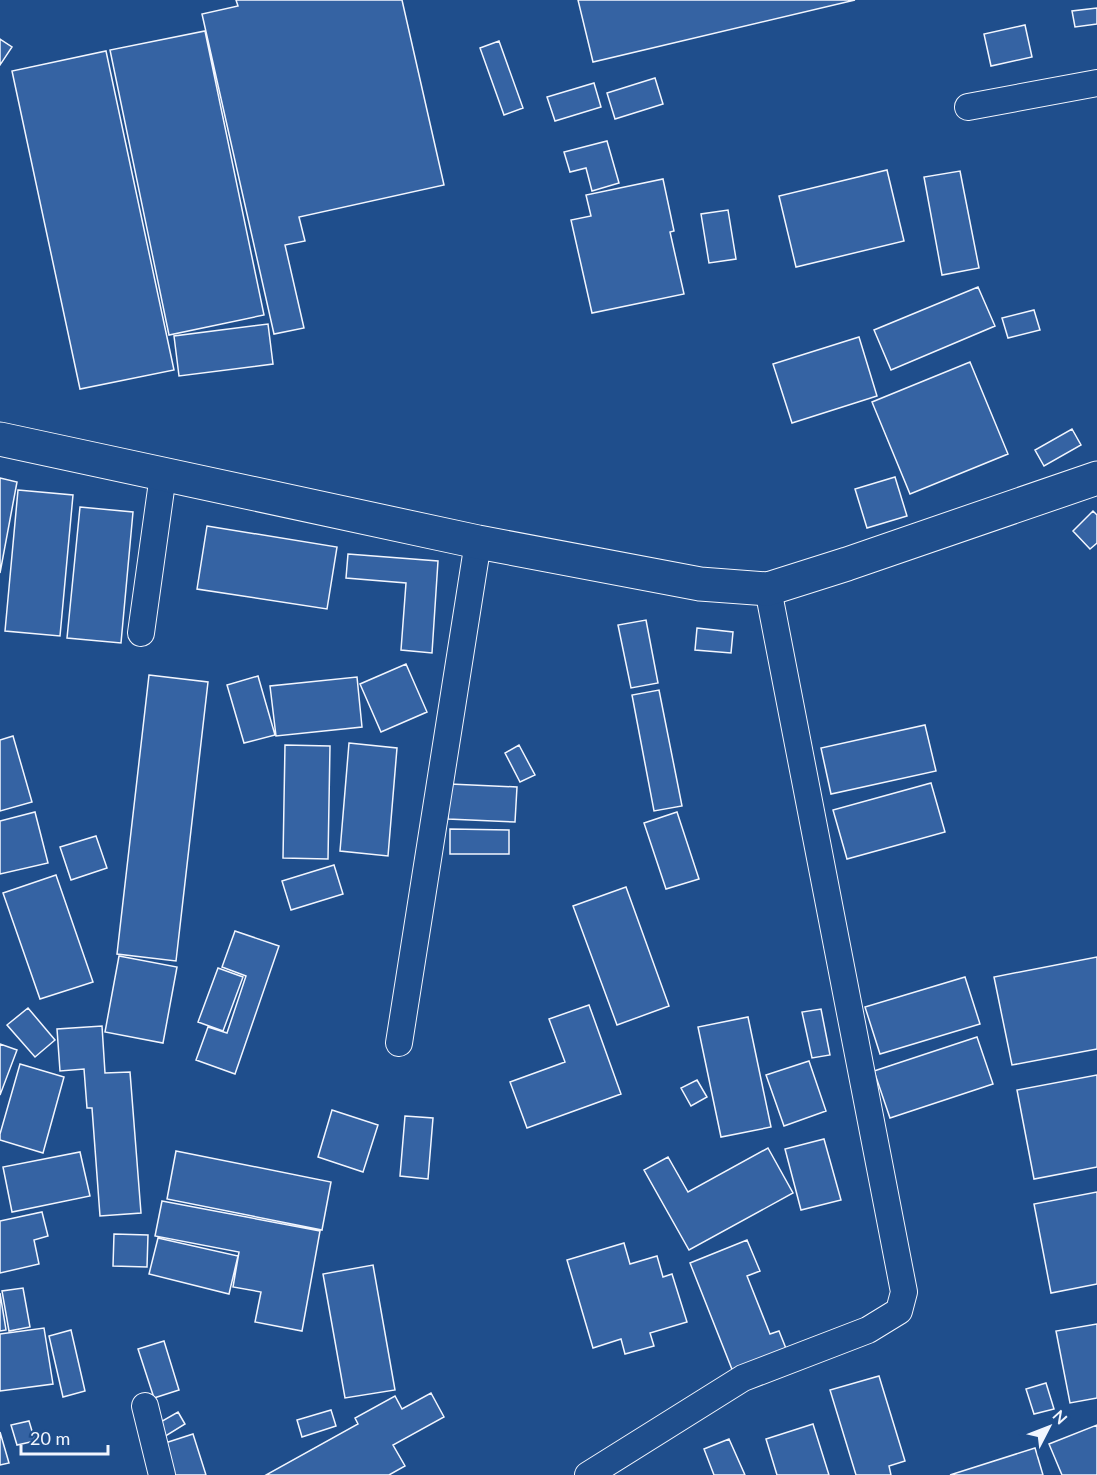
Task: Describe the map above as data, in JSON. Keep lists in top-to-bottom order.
{
  "scale_bar": "20 m",
  "north": "top right"
}
